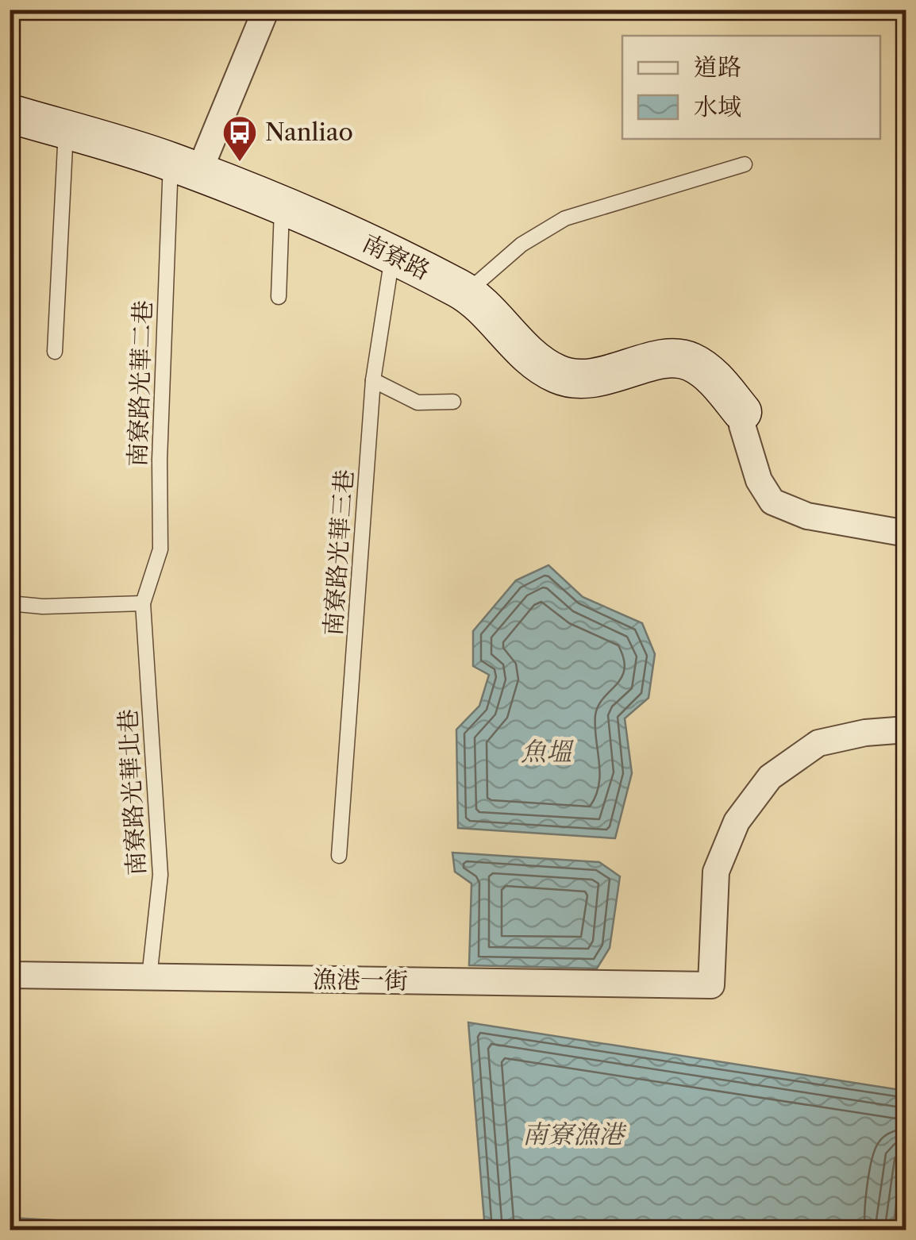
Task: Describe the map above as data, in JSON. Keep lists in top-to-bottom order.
{
  "streets": {
    "street": ["南寮路", "漁港一街"],
    "lane": ["南寮路光華二巷", "南寮路光華三巷", "南寮路光華北巷"]
  },
  "crossings": [
    ["南寮路", "南寮路光華二巷"],
    ["南寮路", "南寮路光華三巷"],
    ["南寮路光華二巷", "南寮路光華北巷"],
    ["南寮路光華北巷", "漁港一街"]
  ],
  "water": ["魚塭", "南寮漁港"],
  "places": {
    "bus stop": ["Nanliao"]
  },
  "legend": ["道路", "水域"]
}
